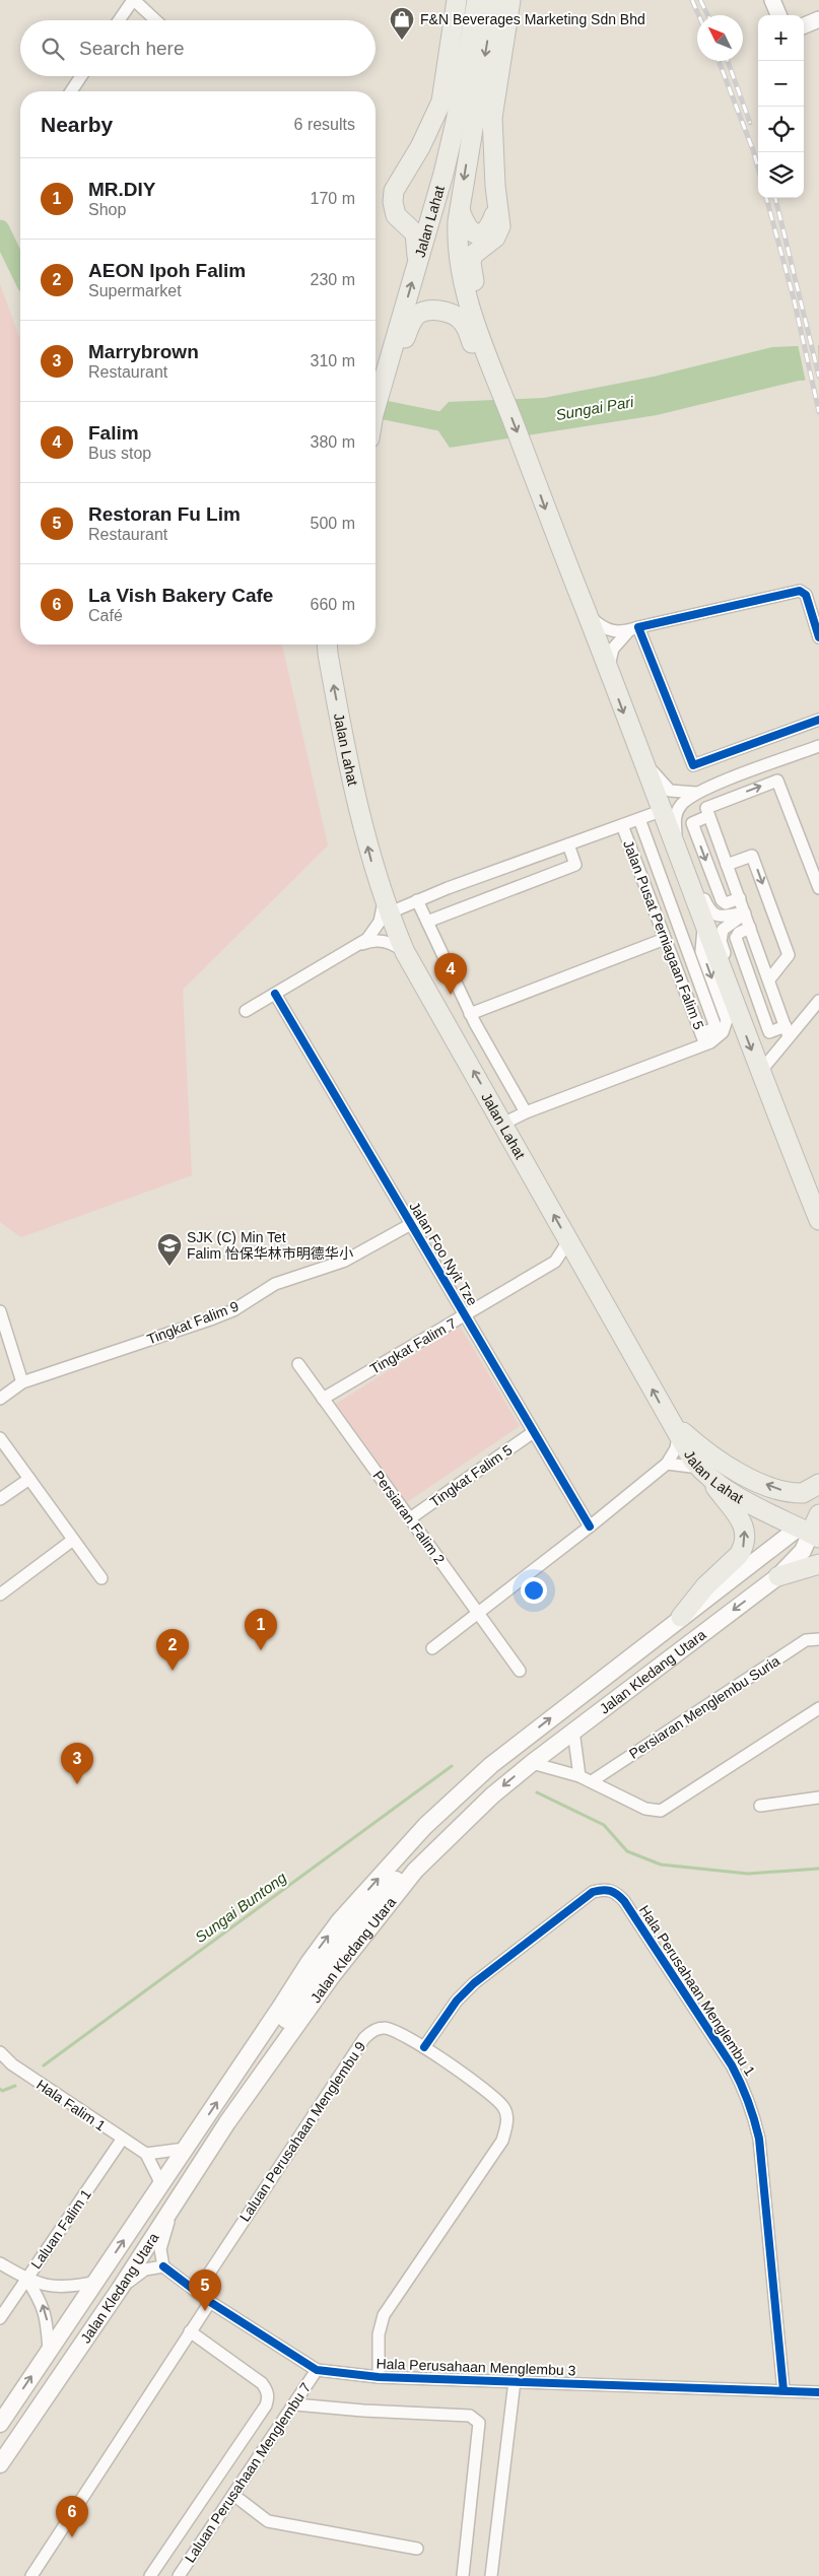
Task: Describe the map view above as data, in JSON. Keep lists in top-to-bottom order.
{
  "streets": {
    "main road": ["Jalan Lahat", "Jalan Kledang Utara"],
    "street": [
      "Jalan Pusat Perniagaan Falim 5",
      "Jalan Foo Nyit Tze",
      "Tingkat Falim 9",
      "Tingkat Falim 7",
      "Tingkat Falim 5",
      "Persiaran Falim 2",
      "Persiaran Menglembu Suria",
      "Hala Perusahaan Menglembu 1",
      "Hala Falim 1",
      "Laluan Perusahaan Menglembu 9",
      "Laluan Falim 1",
      "Hala Perusahaan Menglembu 3",
      "Laluan Perusahaan Menglembu 7"
    ]
  },
  "crossings": [
    ["Jalan Lahat", "Tingkat Falim 7"],
    ["Jalan Lahat", "Jalan Kledang Utara"],
    ["Jalan Foo Nyit Tze", "Tingkat Falim 9"],
    ["Jalan Foo Nyit Tze", "Tingkat Falim 7"],
    ["Jalan Foo Nyit Tze", "Tingkat Falim 5"],
    ["Tingkat Falim 7", "Persiaran Falim 2"],
    ["Tingkat Falim 5", "Persiaran Falim 2"],
    ["Hala Perusahaan Menglembu 1", "Laluan Perusahaan Menglembu 9"],
    ["Hala Perusahaan Menglembu 1", "Hala Perusahaan Menglembu 3"],
    ["Hala Falim 1", "Laluan Falim 1"],
    ["Laluan Perusahaan Menglembu 9", "Hala Perusahaan Menglembu 3"],
    ["Hala Perusahaan Menglembu 3", "Laluan Perusahaan Menglembu 7"]
  ],
  "water": ["Sungai Pari", "Sungai Buntong"],
  "places": {
    "shop": ["F&N Beverages Marketing Sdn Bhd"],
    "school or university": ["SJK (C) Min Tet Falim 怡保华林市明德华小"]
  },
  "north": "top left",
  "page": {
    "map_buttons": ["+", "−"],
    "search": "Search here",
    "heading": ["Nearby", "6 results"],
    "list": [
      {
        "mark": "1",
        "name": "MR.DIY",
        "note": "Shop",
        "value": "170 m"
      },
      {
        "mark": "2",
        "name": "AEON Ipoh Falim",
        "note": "Supermarket",
        "value": "230 m"
      },
      {
        "mark": "3",
        "name": "Marrybrown",
        "note": "Restaurant",
        "value": "310 m"
      },
      {
        "mark": "4",
        "name": "Falim",
        "note": "Bus stop",
        "value": "380 m"
      },
      {
        "mark": "5",
        "name": "Restoran Fu Lim",
        "note": "Restaurant",
        "value": "500 m"
      },
      {
        "mark": "6",
        "name": "La Vish Bakery Cafe",
        "note": "Café",
        "value": "660 m"
      }
    ],
    "pins": [
      "4",
      "1",
      "2",
      "3",
      "5",
      "6"
    ]
  }
}
